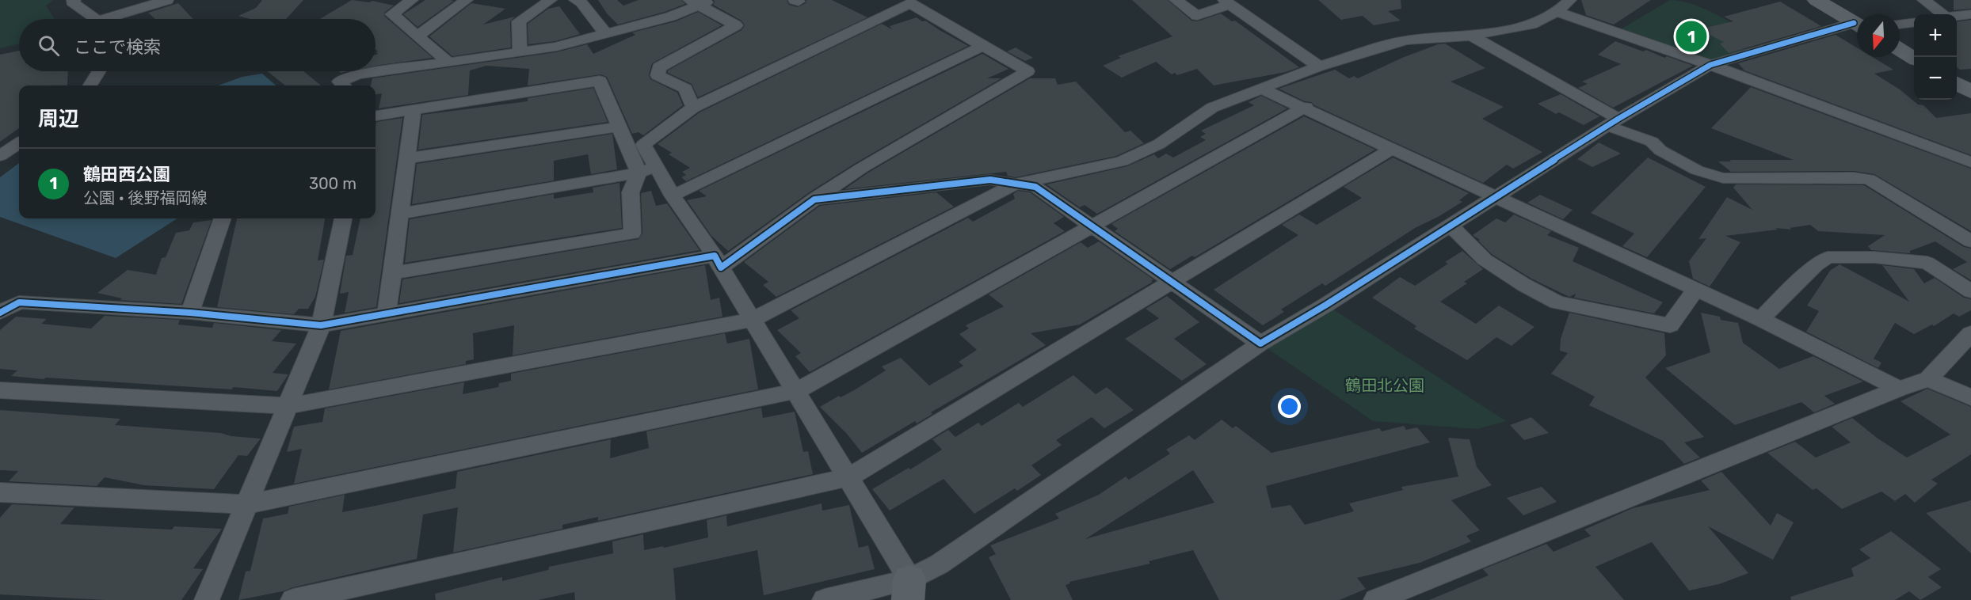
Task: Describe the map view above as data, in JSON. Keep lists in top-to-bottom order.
{
  "parks": ["鶴田北公園"],
  "north": "bottom",
  "page": {
    "map_buttons": ["+", "−"],
    "pins": "1",
    "search": "ここで検索",
    "heading": "周辺",
    "list": [
      {
        "mark": "1",
        "name": "鶴田西公園",
        "note": "公園 · 後野福岡線",
        "value": "300 m"
      }
    ]
  }
}
